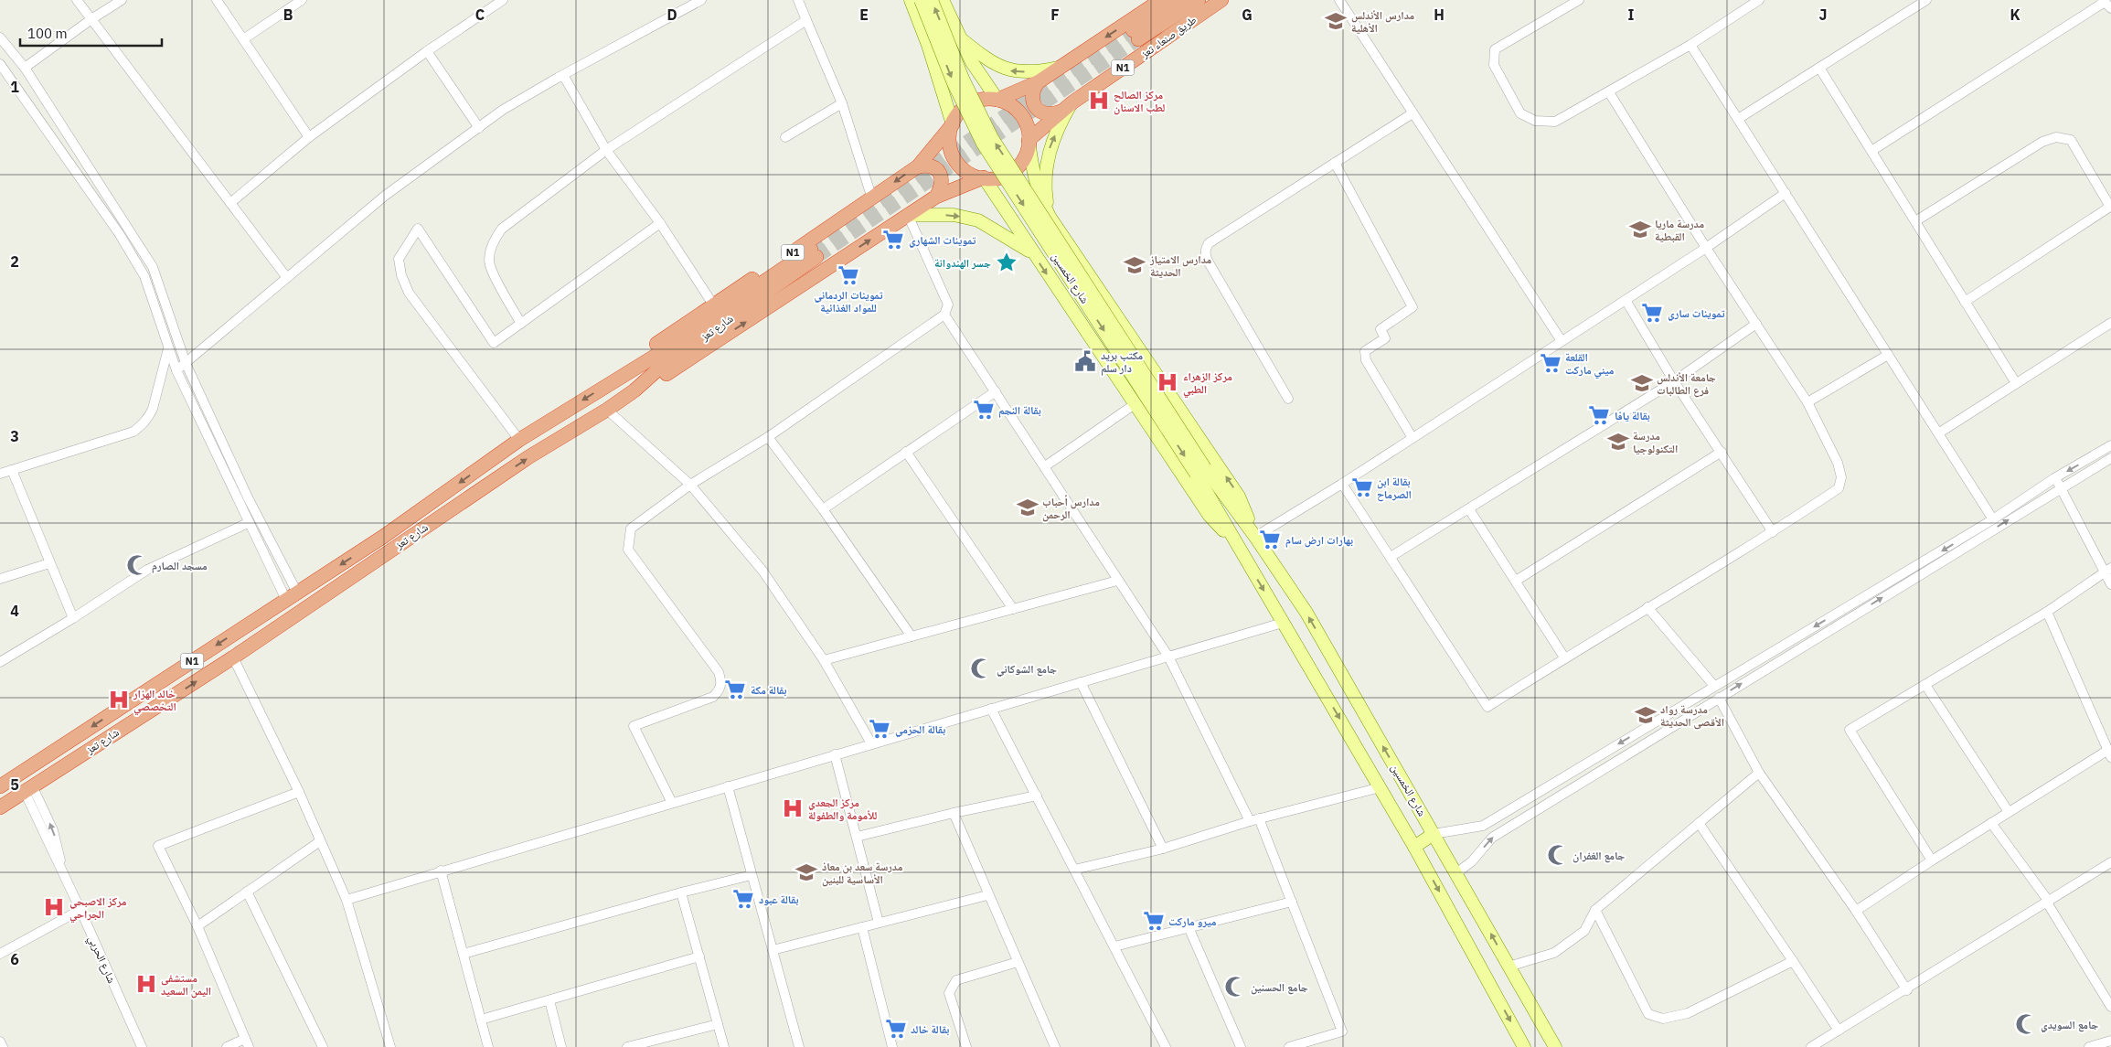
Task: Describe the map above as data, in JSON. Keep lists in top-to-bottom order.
{
  "streets": {
    "highway": ["طريق صنعاء تعز", "N1", "شارع تعز"],
    "main road": ["شارع الخمسين"],
    "street": ["شارع الحربي"]
  },
  "crossings": [
    ["طريق صنعاء تعز", "N1"],
    ["طريق صنعاء تعز", "شارع الخمسين"],
    ["N1", "شارع الخمسين"],
    ["N1", "شارع تعز"],
    ["شارع تعز", "شارع الحربي"]
  ],
  "places": {
    "school or university": [
      "مدارس الأندلس الأهلية",
      "مدرسة ماريا القبطية",
      "مدارس الامتياز الحديثة",
      "جامعة الأندلس فرع الطالبات",
      "مدرسة التكنولوجيا",
      "مدارس أحباب الرحمن",
      "مدرسة رواد الأقصى الحديثة",
      "مدرسة سعد بن معاذ الأساسية للبنين"
    ],
    "hospital": [
      "مركز الصالح لطب الاسنان",
      "مركز الزهراء الطبي",
      "خالد الهزار التخصصي",
      "مركز الجعدي للأمومة والطفولة",
      "مركز الاصبحي الجراحي",
      "مستشفى اليمن السعيد"
    ],
    "supermarket": [
      "تموينات الشهاري",
      "تموينات الردماني للمواد الغذائية",
      "تموينات ساري",
      "القلعة ميني ماركت",
      "بقالة النجم",
      "بقالة يافا",
      "بقالة ابن الصرماح",
      "بهارات ارض سام",
      "بقالة مكة",
      "بقالة الحزمي",
      "بقالة عبود",
      "ميرو ماركت",
      "بقالة خالد"
    ],
    "place": ["جسر الهندوانة"],
    "public building": ["مكتب بريد دار سلم"],
    "mosque": [
      "مسجد الصارم",
      "جامع الشوكاني",
      "جامع الغفران",
      "جامع الحسنين",
      "جامع السويدي"
    ]
  },
  "scale_bar": "100 m",
  "grid": {
    "columns": [
      "B",
      "C",
      "D",
      "E",
      "F",
      "G",
      "H",
      "I",
      "J",
      "K"
    ],
    "rows": [
      "1",
      "2",
      "3",
      "4",
      "5",
      "6"
    ]
  }
}
